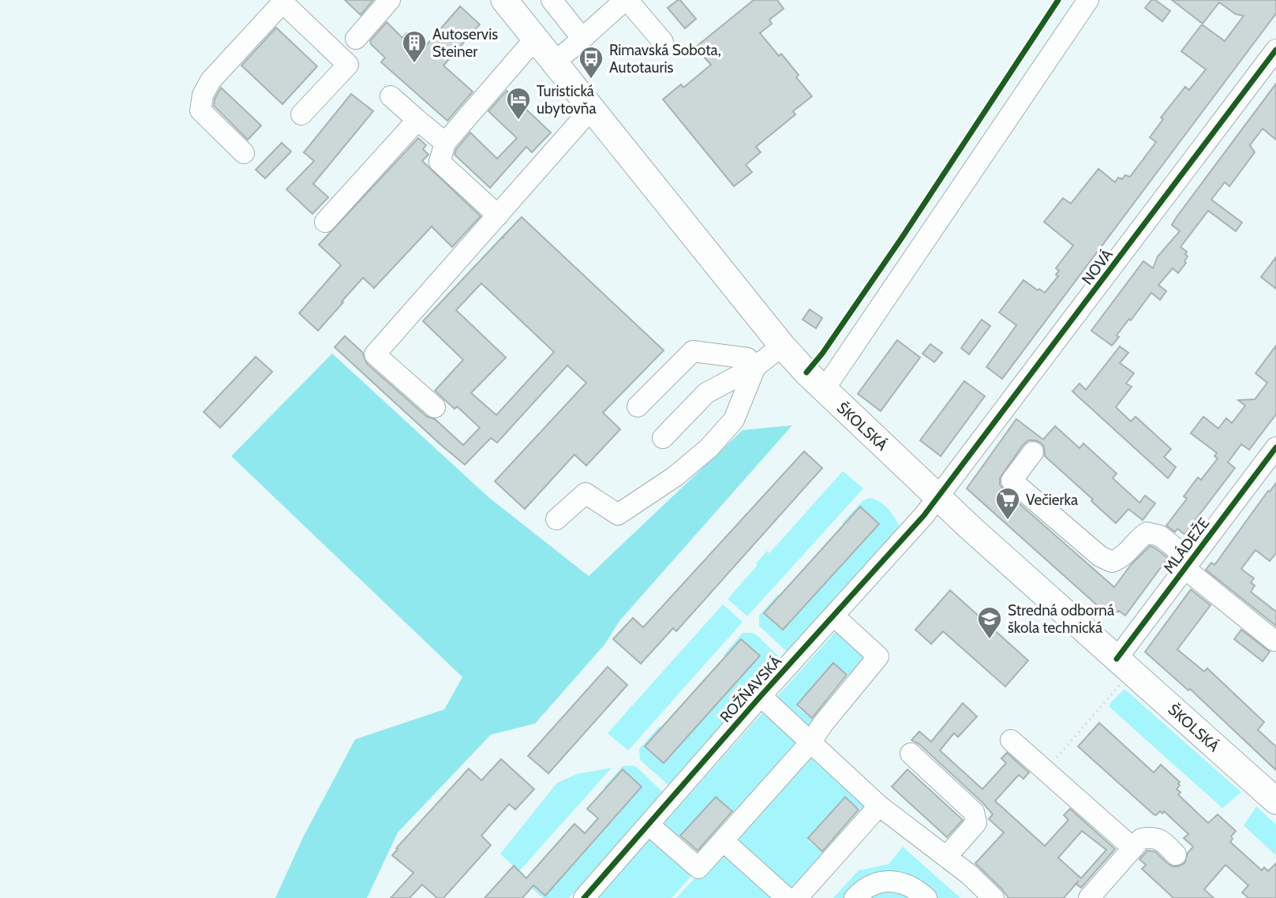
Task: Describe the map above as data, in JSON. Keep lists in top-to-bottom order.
{
  "streets": {
    "main road": ["ŠKOLSKÁ"],
    "street": ["NOVÁ", "MLÁDEŽE", "ROŽŇAVSKÁ"]
  },
  "crossings": [
    ["NOVÁ", "ŠKOLSKÁ"],
    ["NOVÁ", "ROŽŇAVSKÁ"],
    ["ŠKOLSKÁ", "MLÁDEŽE"],
    ["ŠKOLSKÁ", "ROŽŇAVSKÁ"]
  ],
  "places": {
    "building": ["Autoservis Steiner"],
    "bus stop": ["Rimavská Sobota, Autotauris"],
    "hotel": ["Turistická ubytovňa"],
    "supermarket": ["Večierka"],
    "school or university": ["Stredná odborná škola technická"]
  }
}
